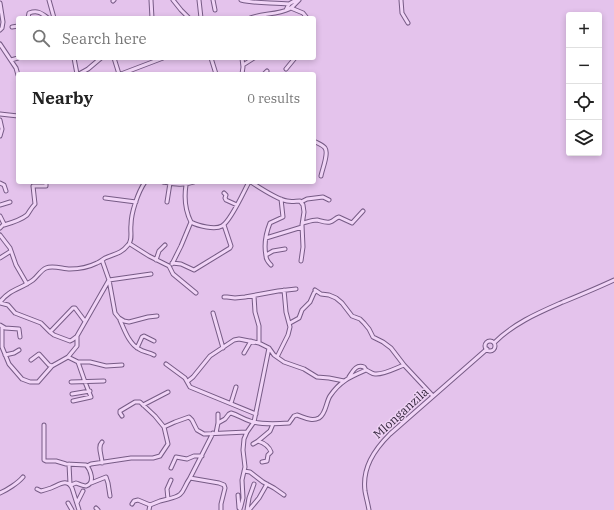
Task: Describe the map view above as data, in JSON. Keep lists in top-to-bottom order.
{
  "streets": {
    "street": ["Mlonganzila"]
  },
  "page": {
    "map_buttons": ["+", "−"],
    "search": "Search here",
    "heading": ["Nearby", "0 results"]
  }
}
